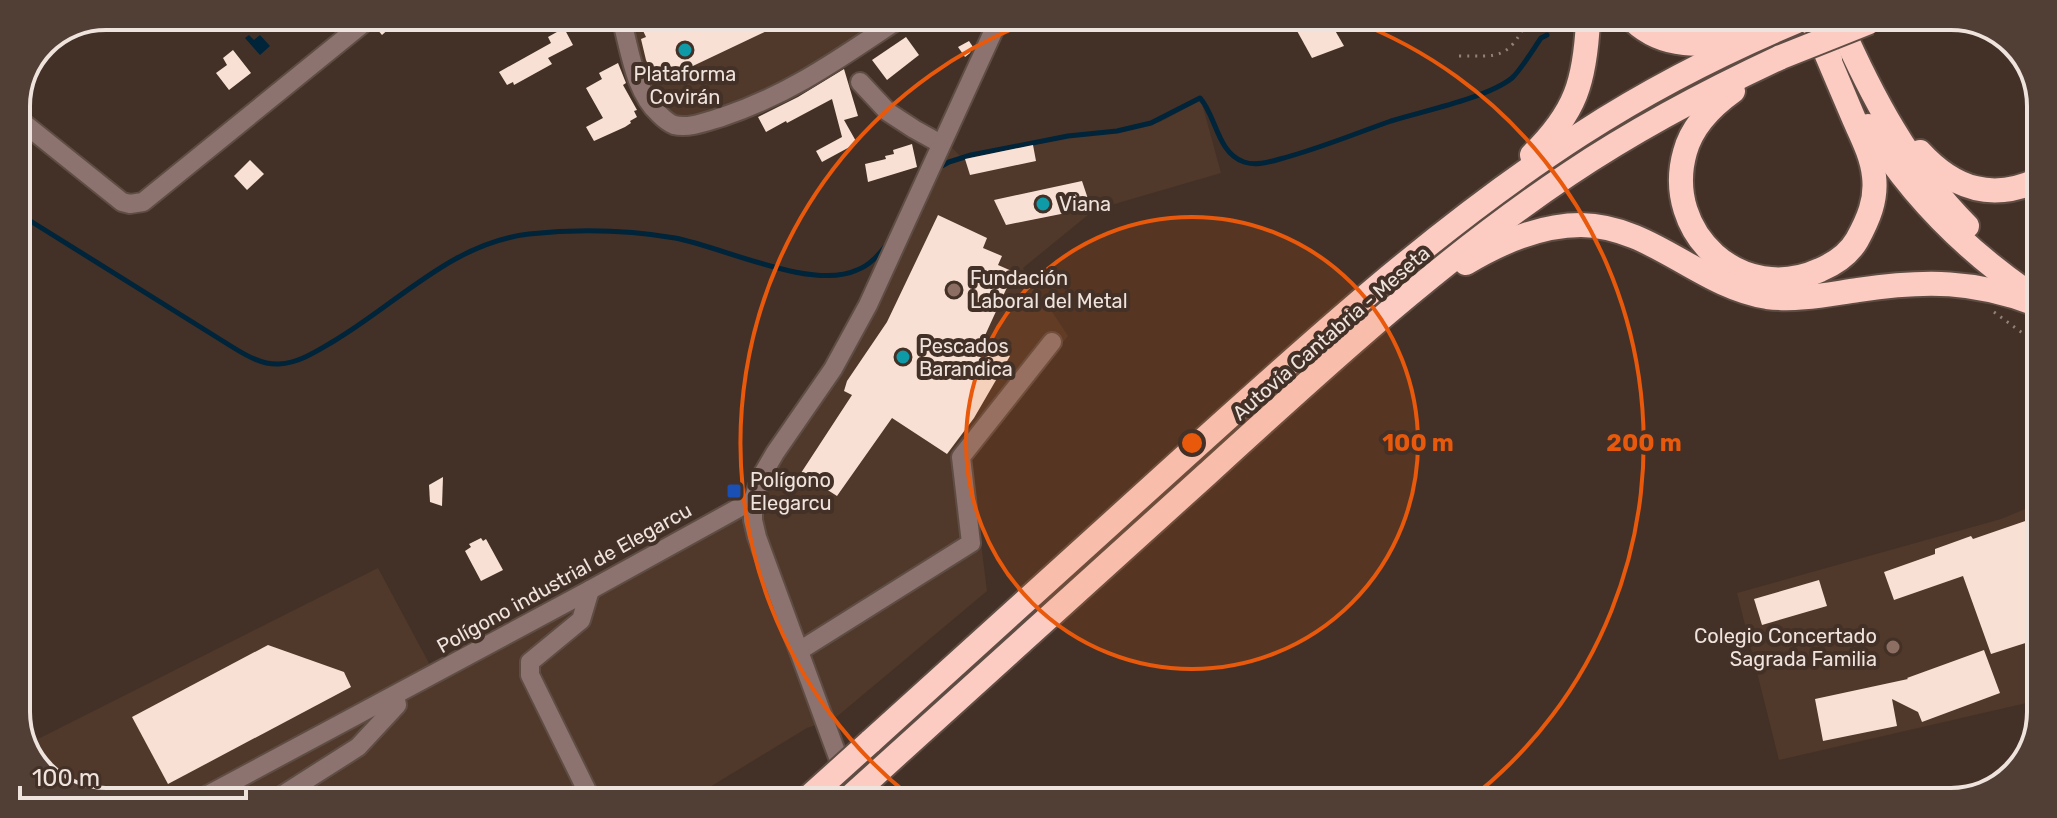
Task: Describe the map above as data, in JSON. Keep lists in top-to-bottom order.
{
  "streets": {
    "highway": ["Autovía Cantabria - Meseta"],
    "street": ["Polígono industrial de Elegarcu"]
  },
  "places": {
    "other": [
      "Plataforma Covirán",
      "Viana",
      "Fundación Laboral del Metal",
      "Pescados Barandica",
      "Colegio Concertado Sagrada Familia"
    ],
    "transit": ["Polígono Elegarcu"]
  },
  "scale_bar": "100 m",
  "rings": ["100 m", "200 m"]
}
